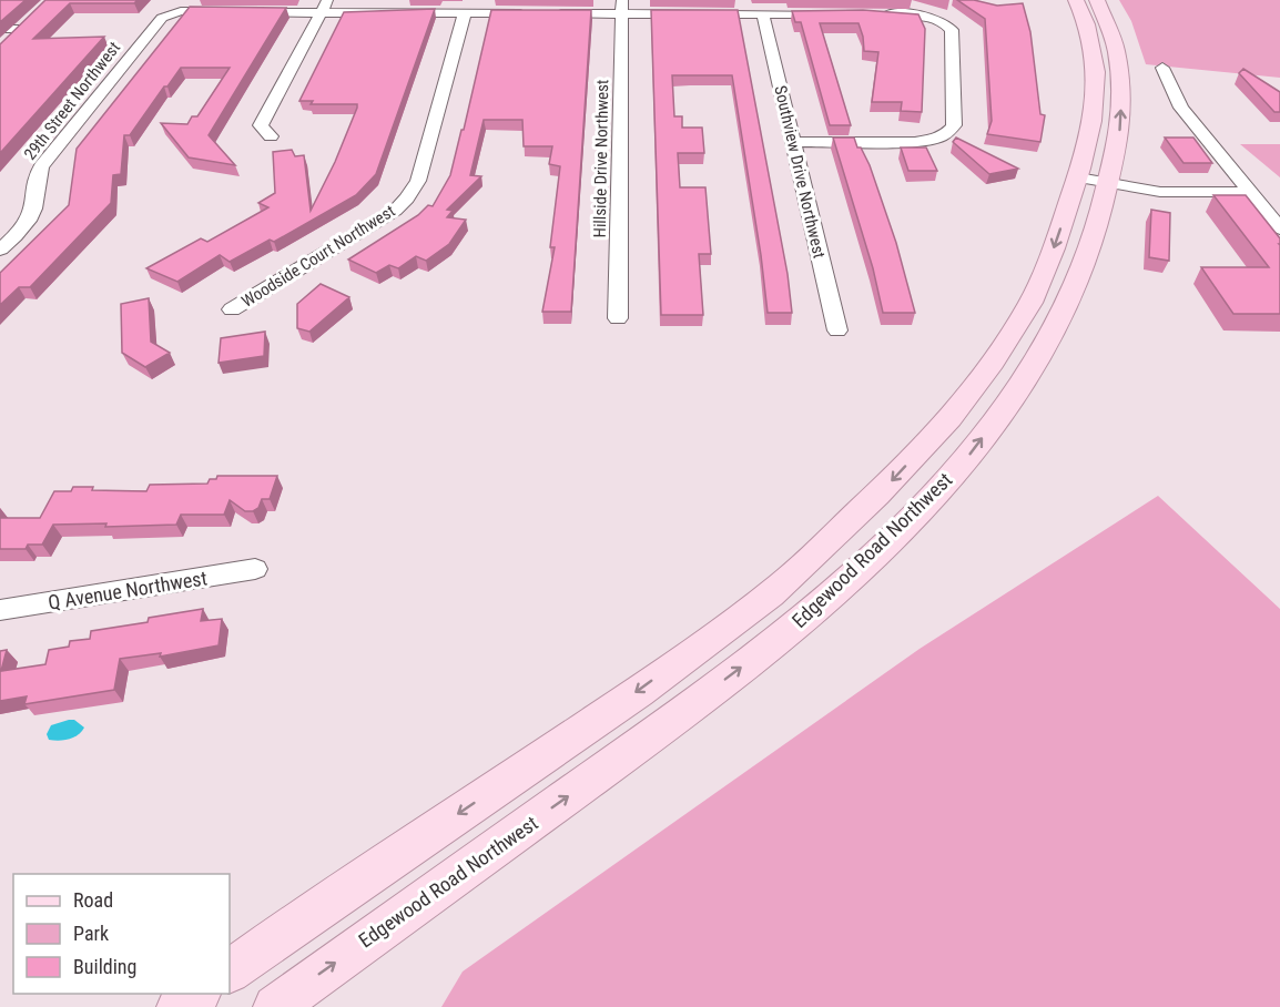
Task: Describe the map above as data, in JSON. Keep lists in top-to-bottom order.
{
  "streets": {
    "main road": ["Edgewood Road Northwest"],
    "street": [
      "29th Street Northwest",
      "Hillside Drive Northwest",
      "Southview Drive Northwest",
      "Woodside Court Northwest",
      "Q Avenue Northwest"
    ]
  },
  "legend": ["Road", "Park", "Building"]
}
